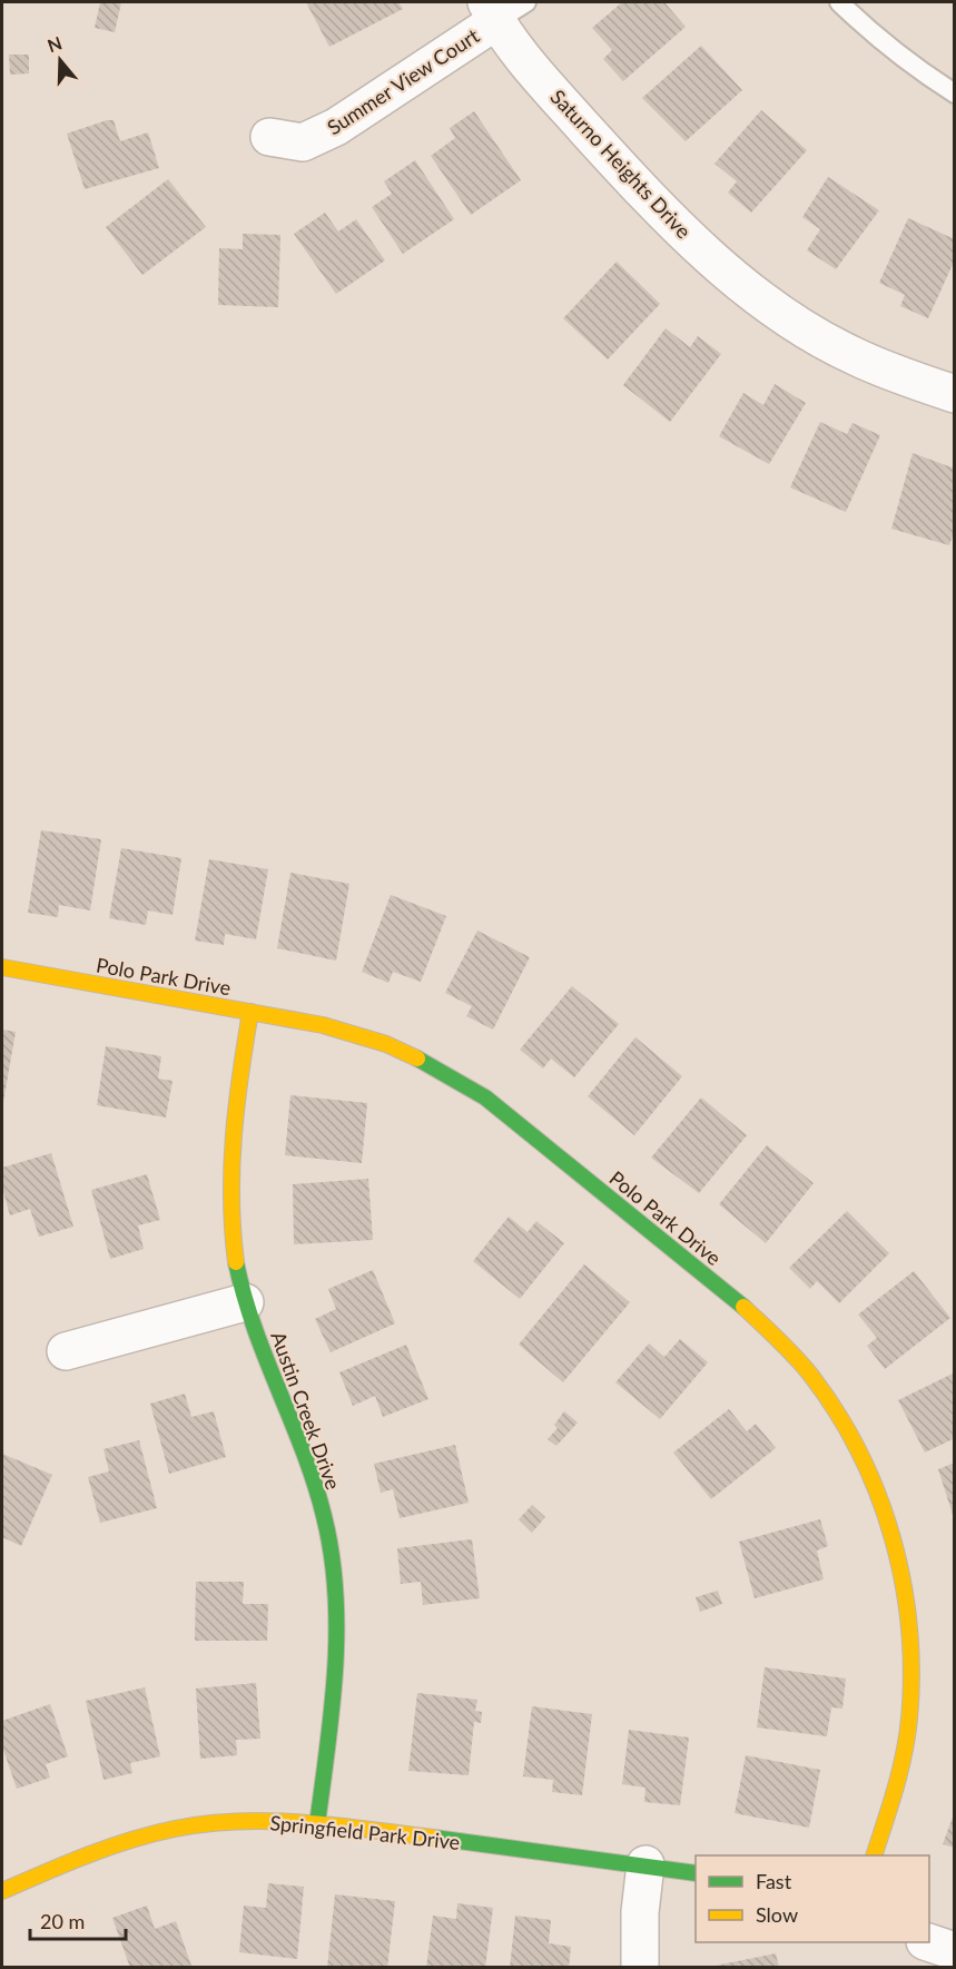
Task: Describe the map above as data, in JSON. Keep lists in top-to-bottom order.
{
  "streets": {
    "street": [
      "Summer View Court",
      "Saturno Heights Drive",
      "Polo Park Drive",
      "Austin Creek Drive",
      "Springfield Park Drive"
    ]
  },
  "crossings": [
    ["Summer View Court", "Saturno Heights Drive"],
    ["Polo Park Drive", "Austin Creek Drive"],
    ["Austin Creek Drive", "Springfield Park Drive"]
  ],
  "legend": ["Fast", "Slow"],
  "scale_bar": "20 m",
  "north": "top"
}
